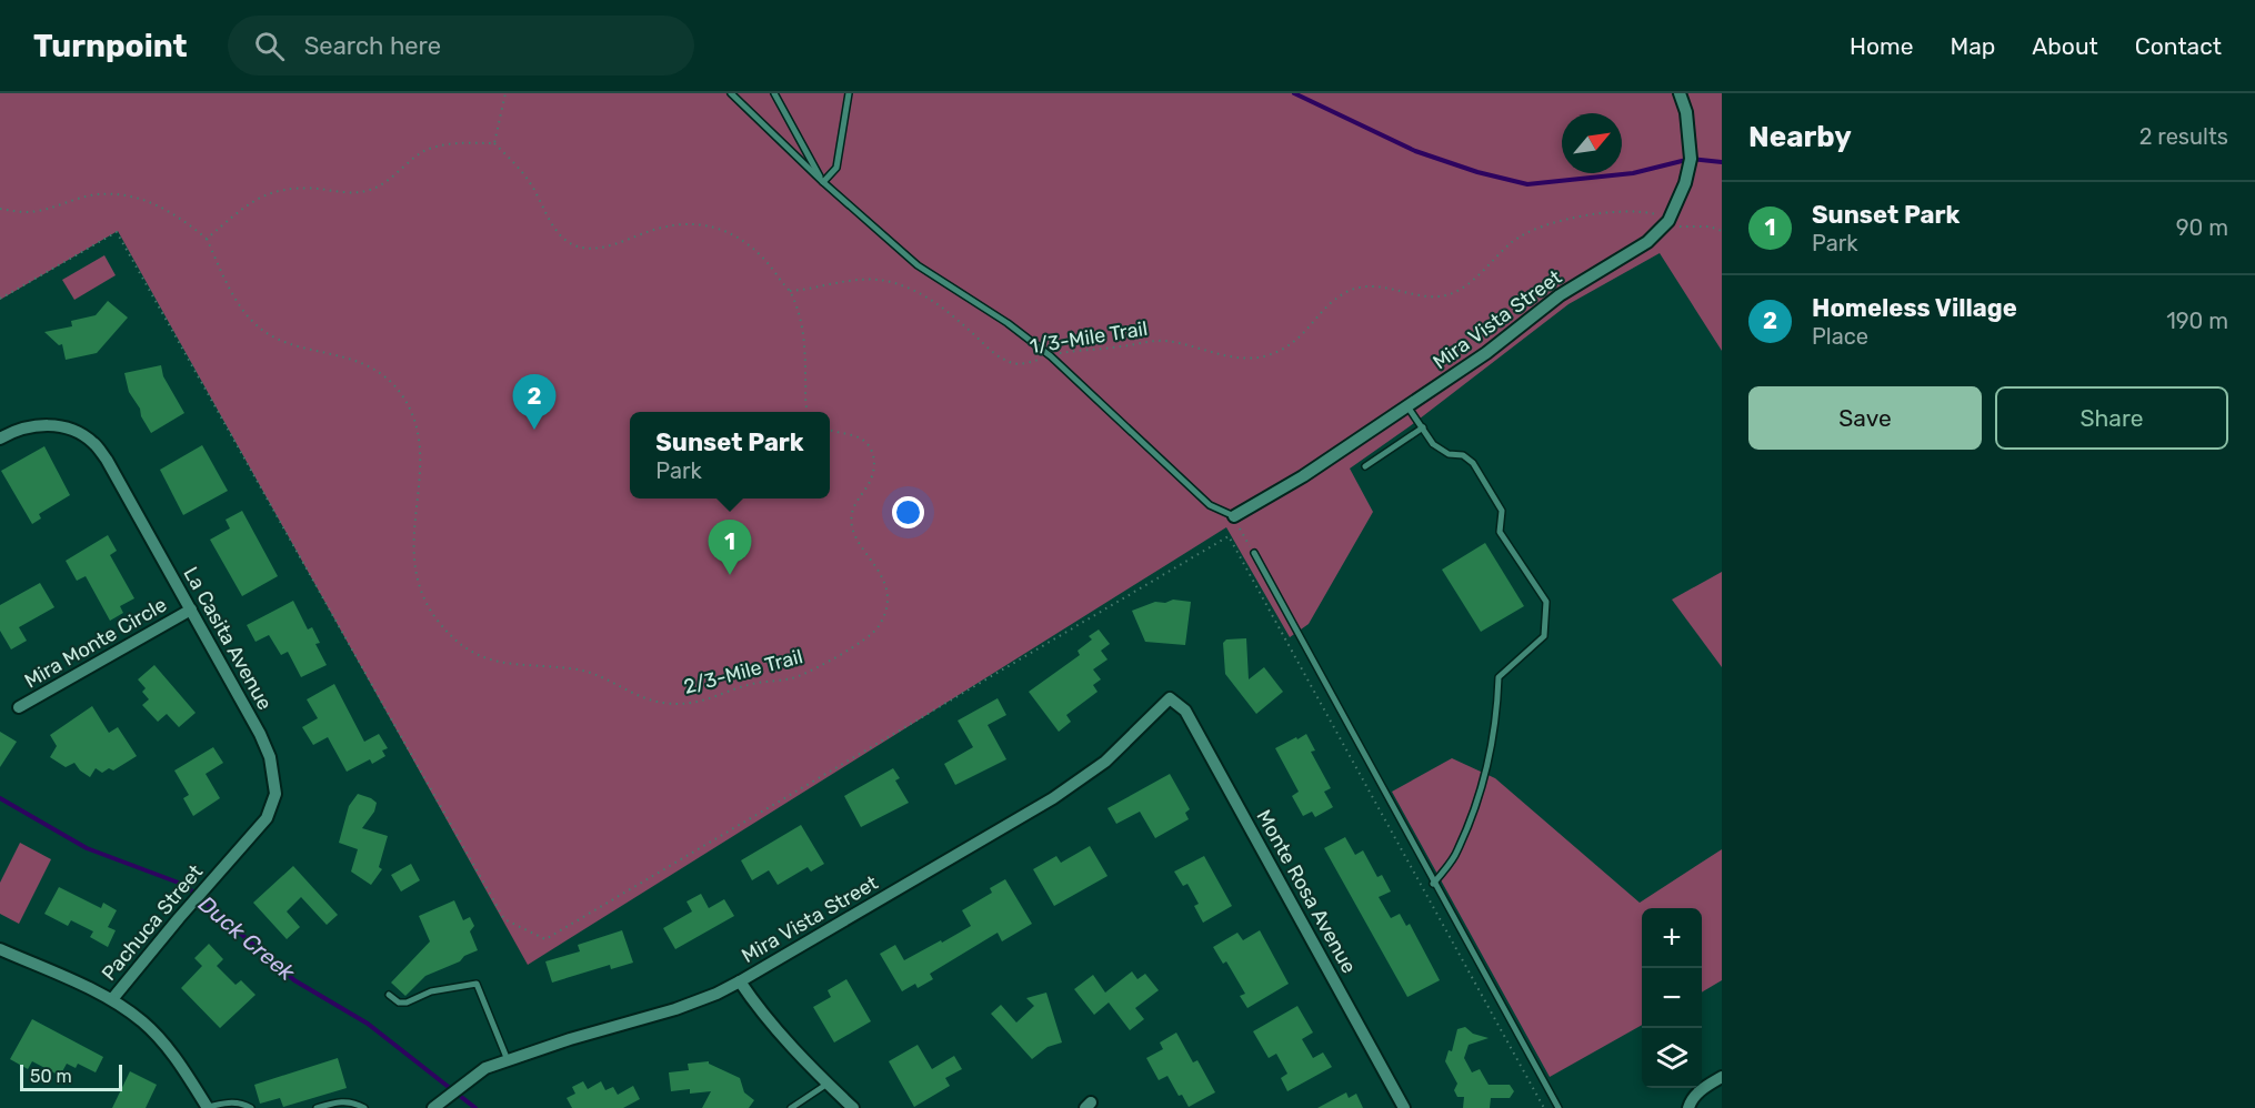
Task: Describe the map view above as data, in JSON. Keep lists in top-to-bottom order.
{
  "streets": {
    "street": [
      "Mira Vista Street",
      "La Casita Avenue",
      "Mira Monte Circle",
      "Monte Rosa Avenue",
      "Pachuca Street"
    ],
    "path": ["1/3-Mile Trail", "2/3-Mile Trail"]
  },
  "crossings": [
    ["Mira Vista Street", "1/3-Mile Trail"],
    ["Mira Vista Street", "Monte Rosa Avenue"],
    ["La Casita Avenue", "Mira Monte Circle"],
    ["La Casita Avenue", "Pachuca Street"]
  ],
  "water": ["Duck Creek"],
  "scale_bar": "50 m",
  "north": "top right",
  "page": {
    "header": "Turnpoint",
    "search": "Search here",
    "nav": [
      "Home",
      "Map",
      "About",
      "Contact"
    ],
    "heading": ["Nearby", "2 results"],
    "list": [
      {
        "mark": "1",
        "name": "Sunset Park",
        "note": "Park",
        "value": "90 m"
      },
      {
        "mark": "2",
        "name": "Homeless Village",
        "note": "Place",
        "value": "190 m"
      }
    ],
    "buttons": ["Save", "Share"],
    "pins": ["2", "1"],
    "popup": ["Sunset Park", "Park"],
    "map_buttons": ["+", "−"],
    "scale": "50 m"
  }
}
